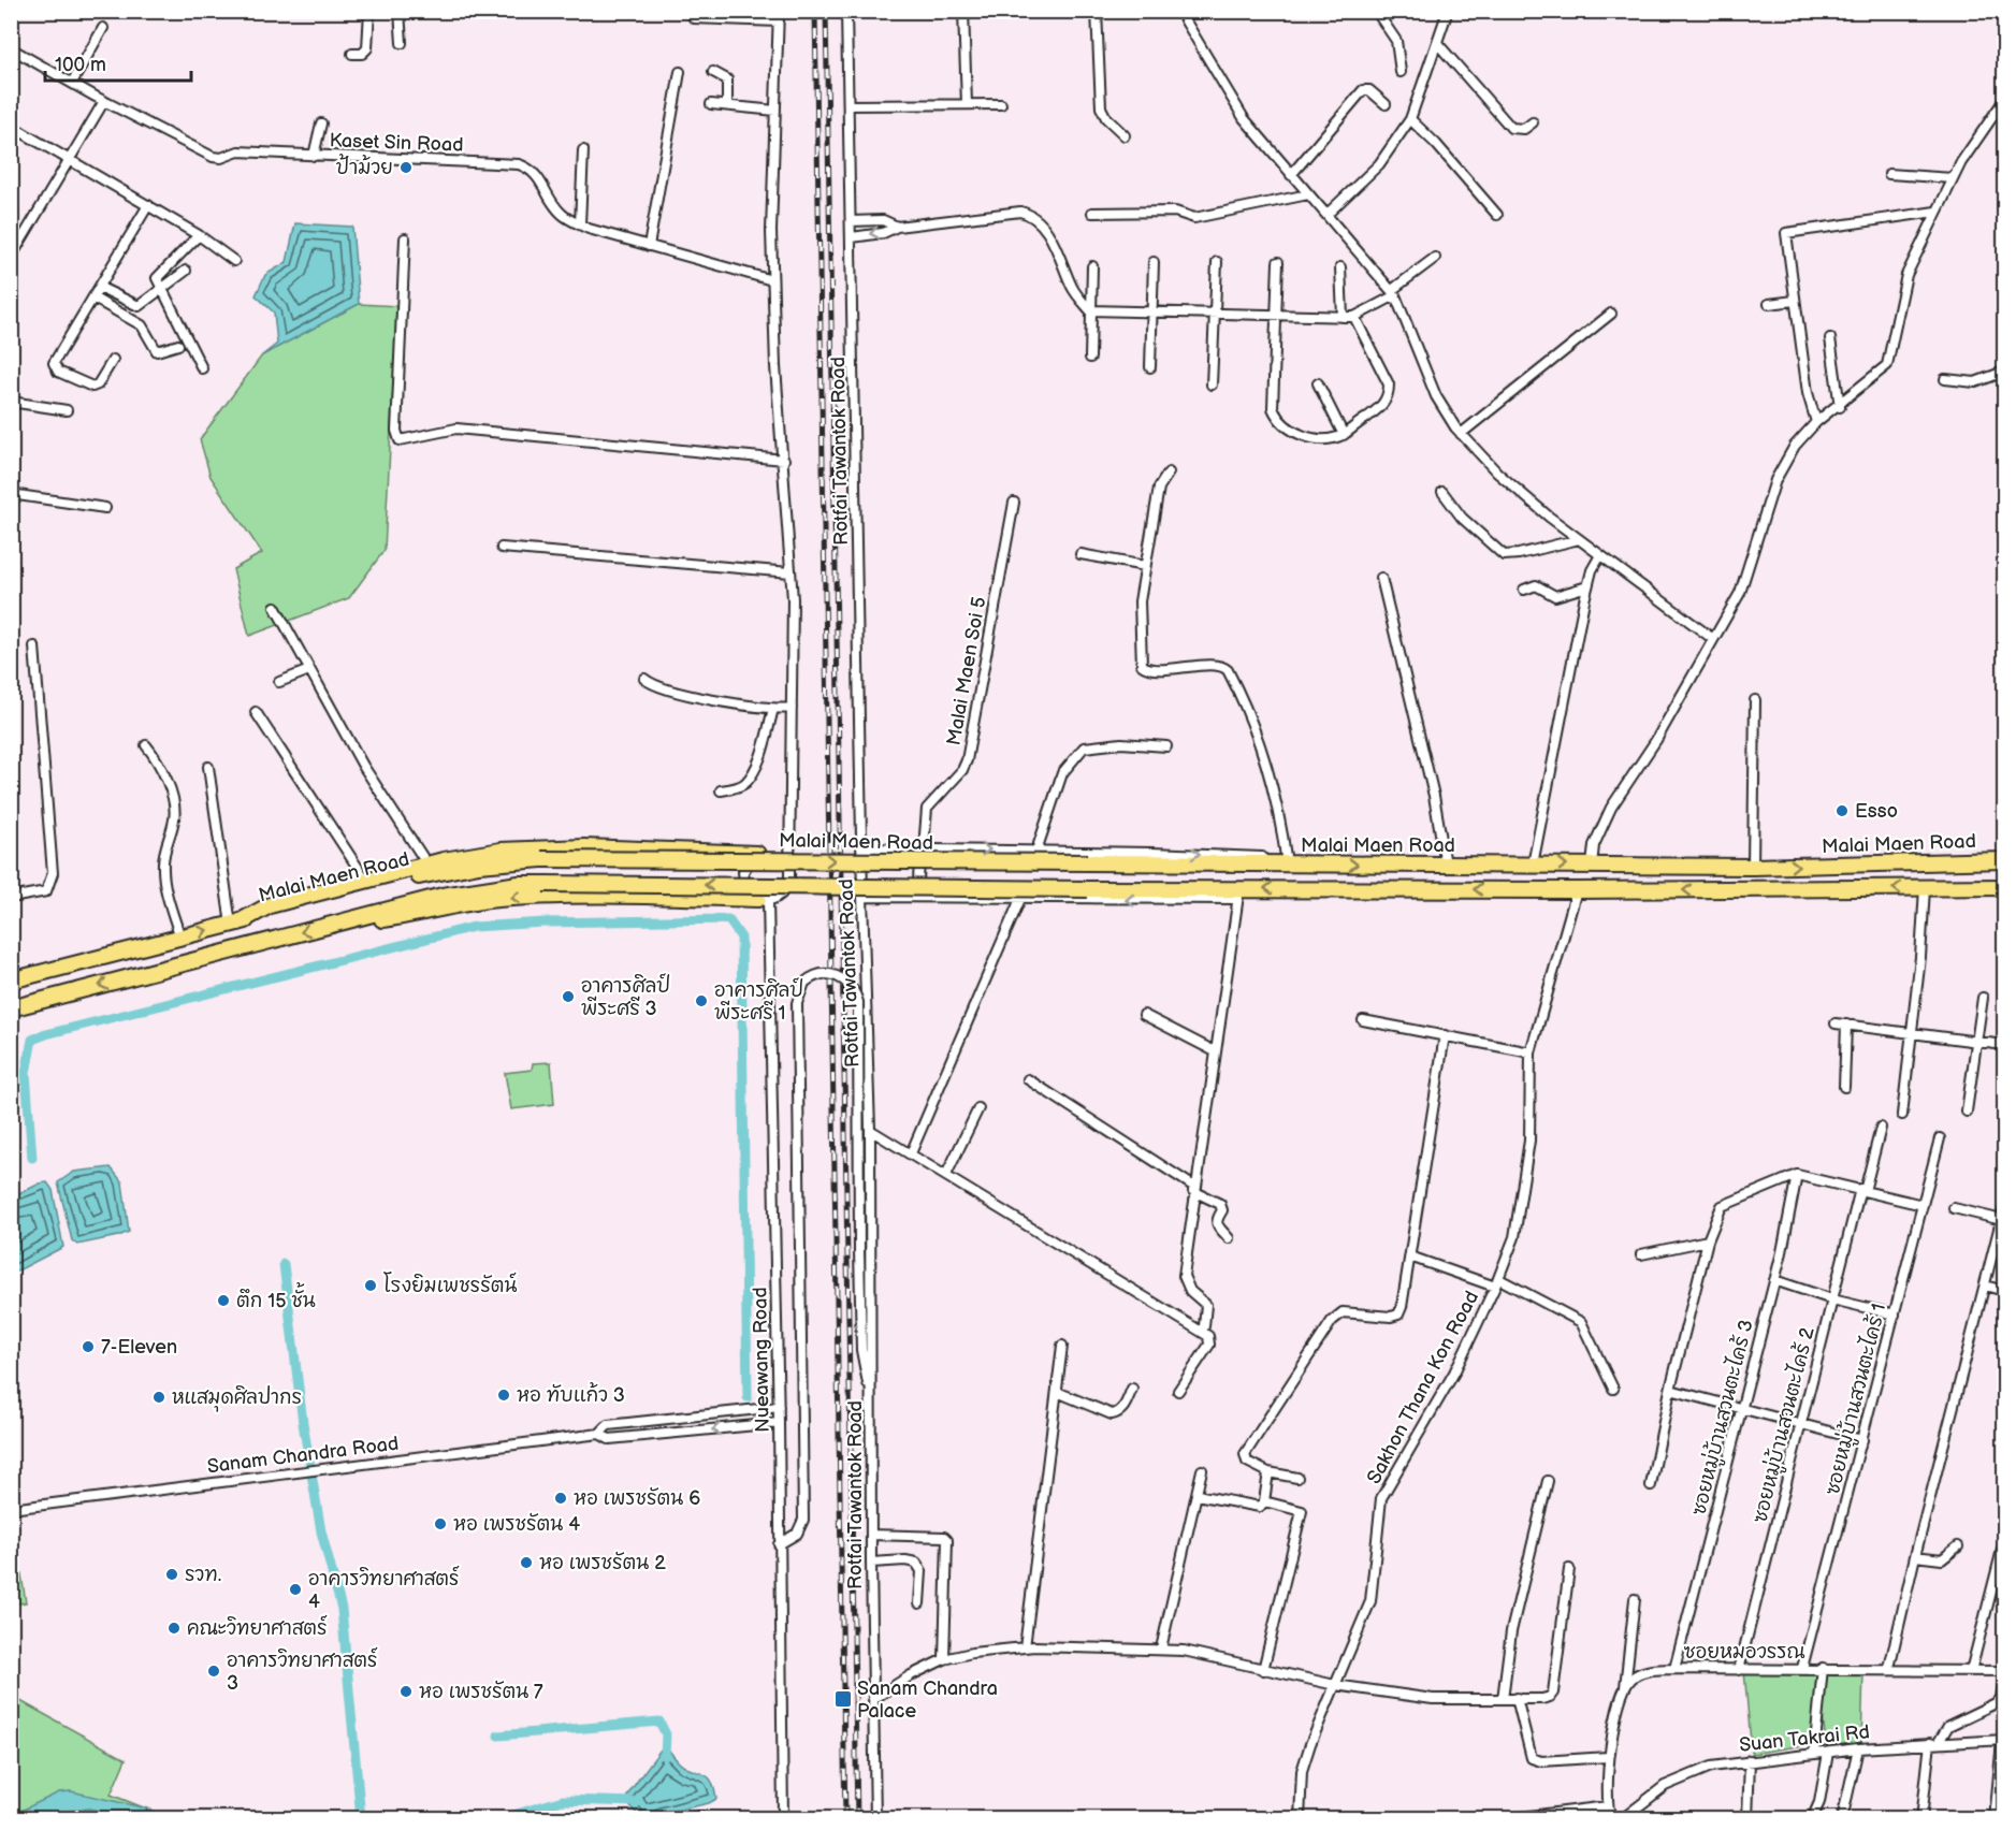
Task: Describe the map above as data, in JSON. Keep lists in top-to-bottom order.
{
  "streets": {
    "highway": ["Malai Maen Road"],
    "street": [
      "Kaset Sin Road",
      "Rotfai Tawantok Road",
      "Malai Maen Soi 5",
      "Nueawang Road",
      "Sakhon Thana Kon Road",
      "ซอยหมู่บ้านสวนตะไคร้ 1",
      "ซอยหมู่บ้านสวนตะไคร้ 3",
      "ซอยหมู่บ้านสวนตะไคร้ 2",
      "Sanam Chandra Road",
      "ซอยหมอวรรณ",
      "Suan Takrai Rd"
    ]
  },
  "crossings": [
    ["Malai Maen Road", "Nueawang Road"],
    ["Nueawang Road", "Sanam Chandra Road"],
    ["ซอยหมู่บ้านสวนตะไคร้ 1", "ซอยหมอวรรณ"],
    ["ซอยหมู่บ้านสวนตะไคร้ 3", "ซอยหมอวรรณ"],
    ["ซอยหมู่บ้านสวนตะไคร้ 2", "ซอยหมอวรรณ"]
  ],
  "places": {
    "other": [
      "ป้าม้วย",
      "Esso",
      "อาคารศิลป์ พีระศรี 3",
      "อาคารศิลป์ พีระศรี 1",
      "โรงยิมเพชรรัตน์",
      "ตึก 15 ชั้น",
      "7-Eleven",
      "หอ ทับแก้ว 3",
      "หแสมุดศิลปากร",
      "หอ เพรชรัตน 6",
      "หอ เพรชรัตน 4",
      "หอ เพรชรัตน 2",
      "รวท.",
      "อาคารวิทยาศาสตร์ 4",
      "คณะวิทยาศาสตร์",
      "อาคารวิทยาศาสตร์ 3",
      "หอ เพรชรัตน 7"
    ],
    "transit": ["Sanam Chandra Palace"]
  },
  "scale_bar": "100 m"
}
